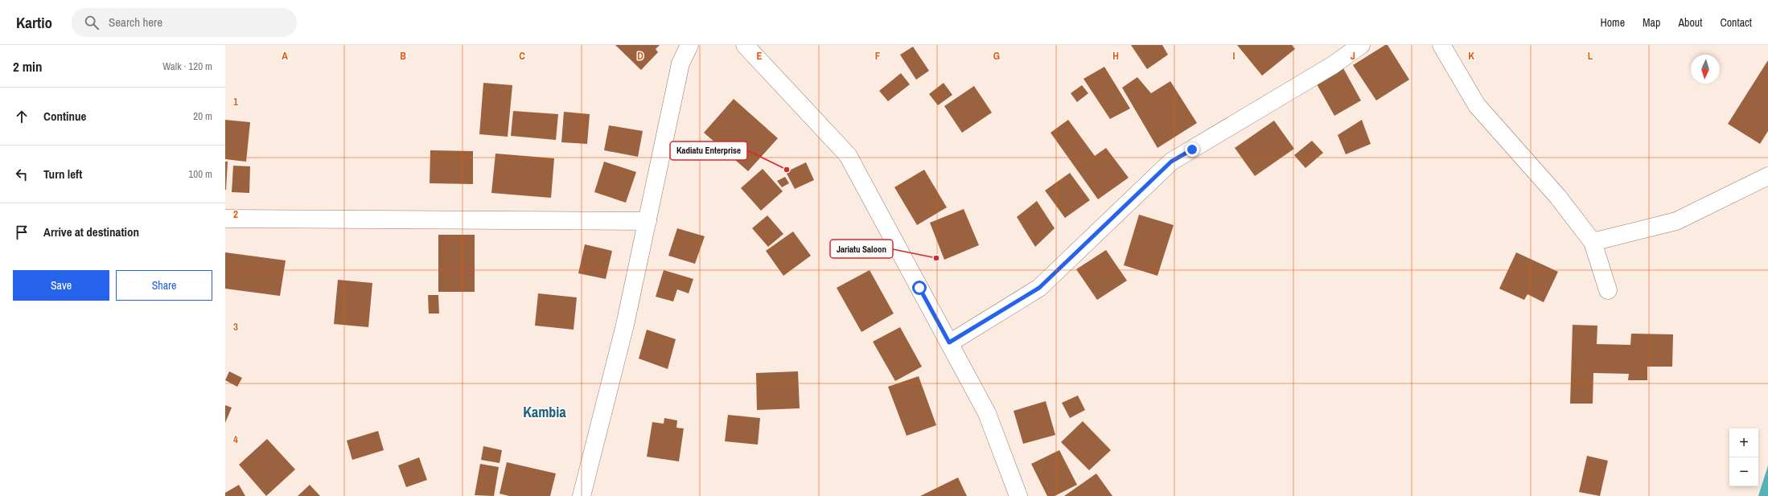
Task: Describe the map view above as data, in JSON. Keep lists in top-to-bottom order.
{
  "districts": ["Kambia"],
  "places": ["Kadiatu Enterprise", "Jariatu Saloon"],
  "north": "bottom",
  "page": {
    "header": "Kartio",
    "search": "Search here",
    "nav": [
      "Home",
      "Map",
      "About",
      "Contact"
    ],
    "heading": ["2 min", "Walk · 120 m"],
    "list": [
      ["Continue", "20 m"],
      ["Turn left", "100 m"],
      "Arrive at destination"
    ],
    "buttons": ["Save", "Share"],
    "map_buttons": ["+", "−"]
  },
  "grid": {
    "columns": [
      "A",
      "B",
      "C",
      "D",
      "E",
      "F",
      "G",
      "H",
      "I",
      "J",
      "K",
      "L"
    ],
    "rows": [
      "1",
      "2",
      "3",
      "4"
    ]
  }
}
